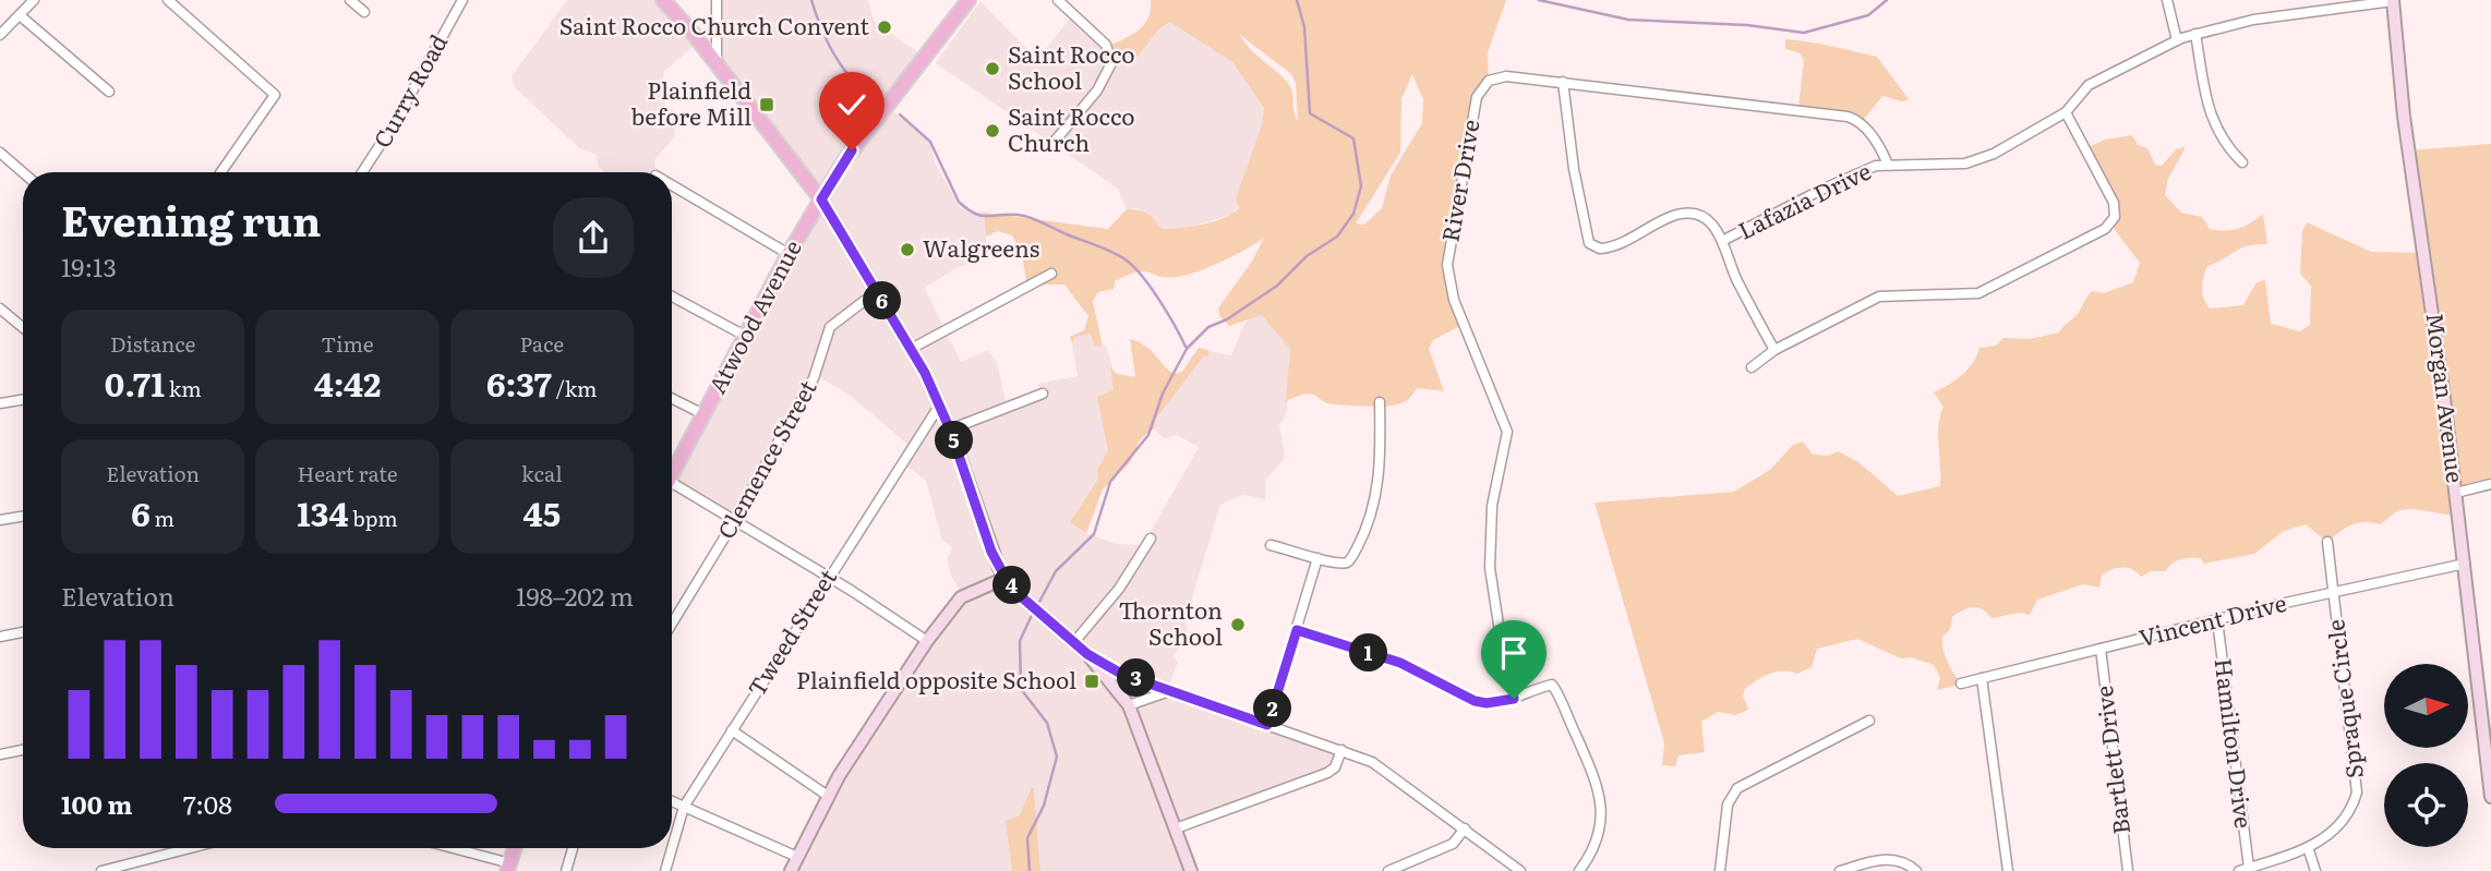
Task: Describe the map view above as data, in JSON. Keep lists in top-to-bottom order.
{
  "streets": {
    "main road": ["Atwood Avenue"],
    "street": [
      "Curry Road",
      "River Drive",
      "Lafazia Drive",
      "Morgan Avenue",
      "Clemence Street",
      "Vincent Drive",
      "Tweed Street",
      "Spraque Circle",
      "Hamilton Drive",
      "Bartlett Drive"
    ]
  },
  "crossings": [
    ["River Drive", "Lafazia Drive"],
    ["Lafazia Drive", "Morgan Avenue"],
    ["Morgan Avenue", "Vincent Drive"],
    ["Vincent Drive", "Spraque Circle"],
    ["Vincent Drive", "Hamilton Drive"],
    ["Vincent Drive", "Bartlett Drive"],
    ["Spraque Circle", "Hamilton Drive"]
  ],
  "places": {
    "other": [
      "Saint Rocco Church Convent",
      "Saint Rocco School",
      "Saint Rocco Church",
      "Walgreens",
      "Thornton School"
    ],
    "transit": ["Plainfield before Mill", "Plainfield opposite School"]
  },
  "north": "right",
  "page": {
    "heading": ["Evening run", "19:13"],
    "pins": [
      "6",
      "5",
      "4",
      "1",
      "3",
      "2"
    ],
    "stats": [
      ["Distance", "0.71 km"],
      ["Time", "4:42"],
      ["Pace", "6:37 /km"],
      ["Elevation", "6 m"],
      ["Heart rate", "134 bpm"],
      ["kcal", "45"]
    ],
    "chart": ["Elevation", "198–202 m"],
    "list": [
      {
        "name": "100 m",
        "note": "7:08"
      }
    ]
  }
}
